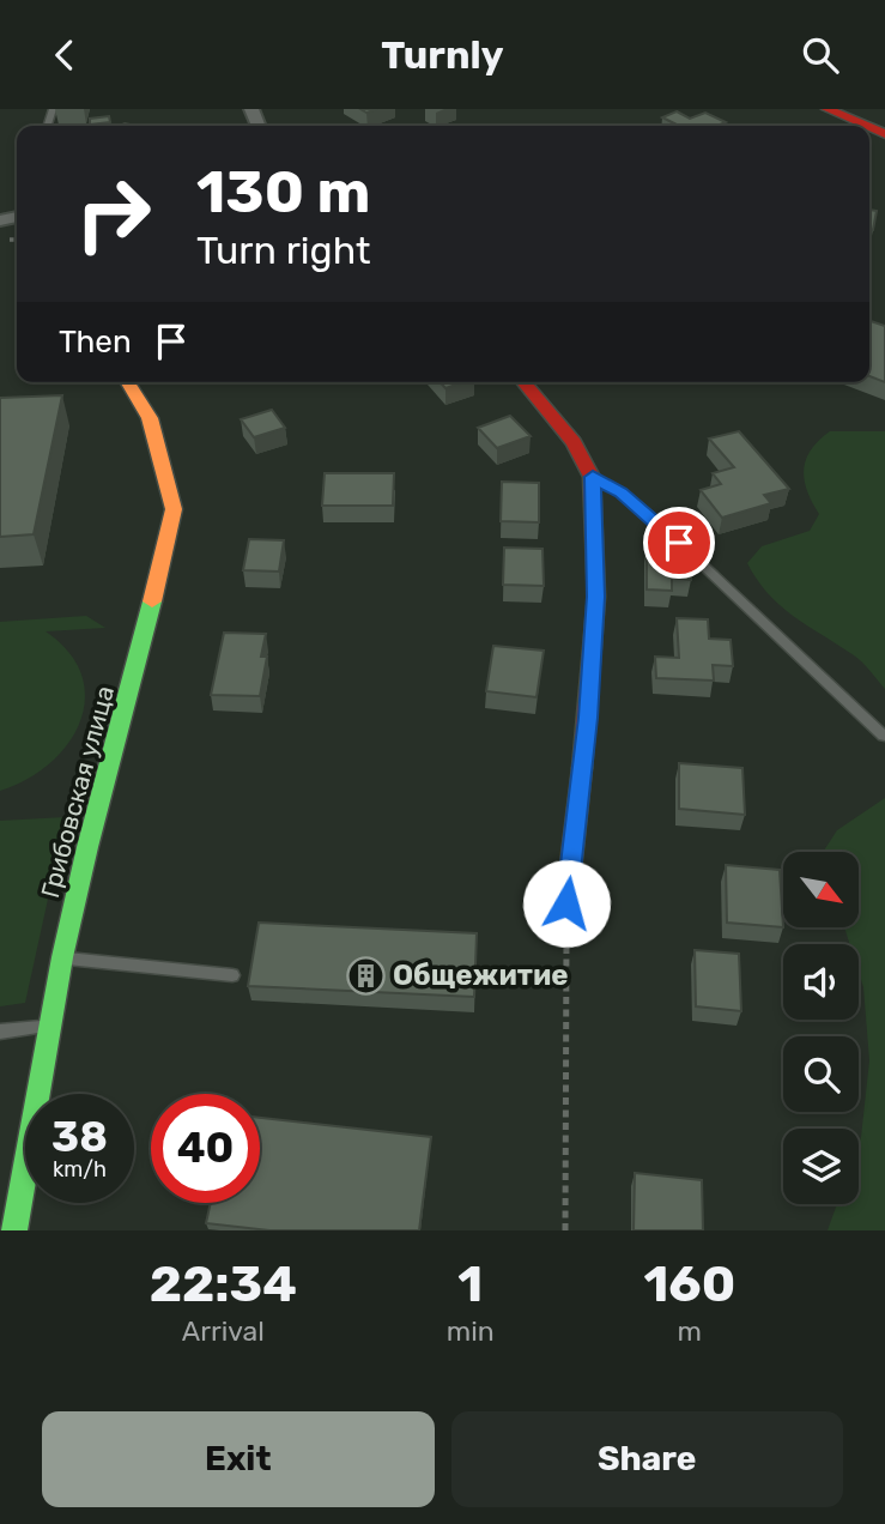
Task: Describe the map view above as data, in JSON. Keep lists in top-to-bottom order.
{
  "streets": {
    "street": ["Грибовская улица"]
  },
  "places": {
    "building": ["Общежитие"]
  },
  "north": "bottom right",
  "page": {
    "header": "Turnly",
    "turn": ["130 m", "Turn right"],
    "then": "Then",
    "speed": "38 km/h",
    "limit": "40",
    "eta": [
      "22:34",
      "Arrival",
      "1",
      "min",
      "160",
      "m"
    ],
    "buttons": ["Exit", "Share"]
  }
}
